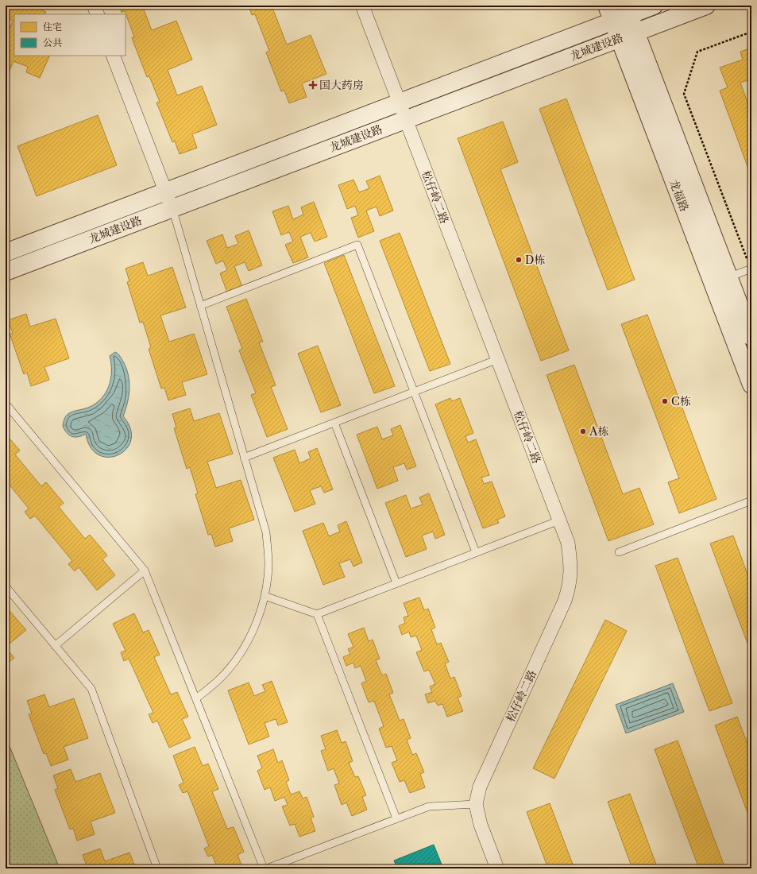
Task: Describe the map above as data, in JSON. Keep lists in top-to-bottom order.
{
  "streets": {
    "street": ["龙城建设路", "龙福路", "松仔岭二路"]
  },
  "crossings": [
    ["龙城建设路", "龙福路"],
    ["龙城建设路", "松仔岭二路"]
  ],
  "places": {
    "health": ["国大药房"],
    "other": ["D栋", "C栋", "A栋"]
  },
  "legend": ["住宅", "公共"]
}
